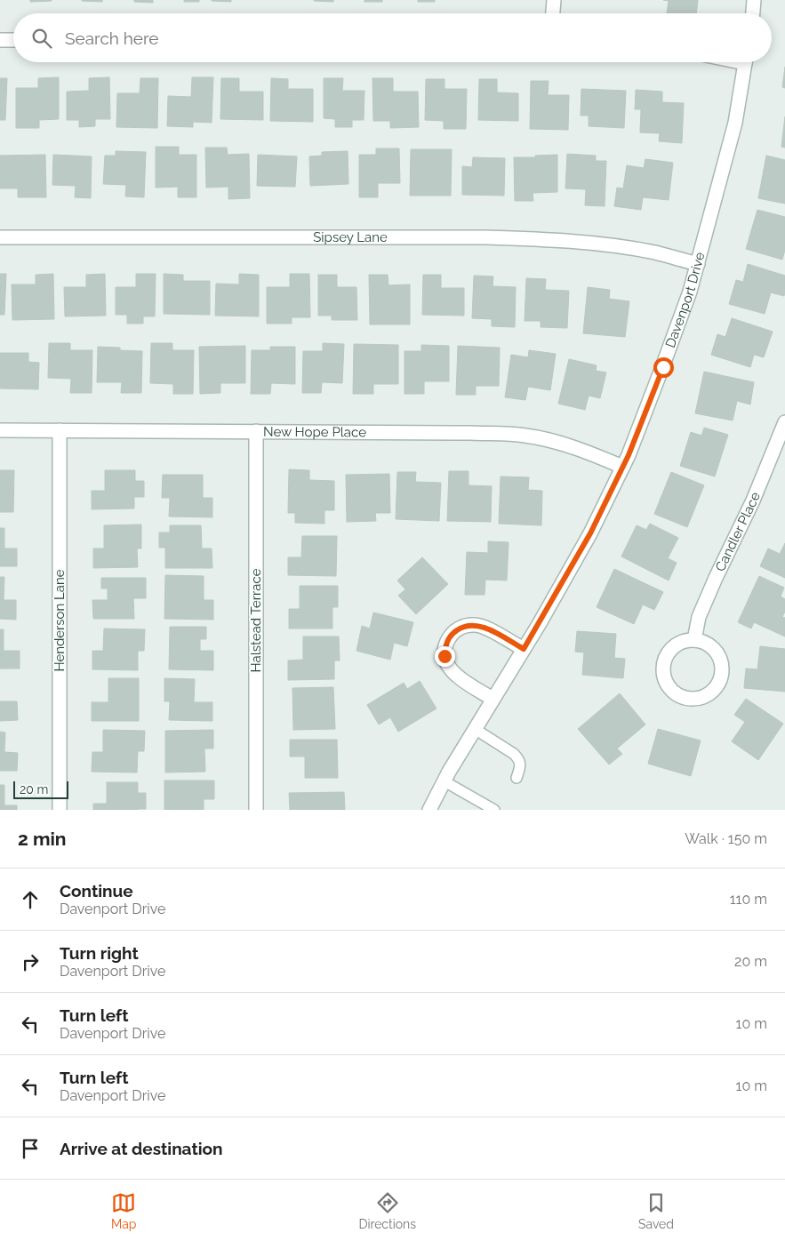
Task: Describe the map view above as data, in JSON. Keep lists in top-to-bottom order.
{
  "streets": {
    "street": [
      "Sipsey Lane",
      "Davenport Drive",
      "New Hope Place",
      "Candler Place",
      "Henderson Lane",
      "Halstead Terrace"
    ]
  },
  "crossings": [
    ["Sipsey Lane", "Davenport Drive"],
    ["Davenport Drive", "New Hope Place"],
    ["New Hope Place", "Henderson Lane"],
    ["New Hope Place", "Halstead Terrace"]
  ],
  "scale_bar": "20 m",
  "page": {
    "search": "Search here",
    "scale": "20 m",
    "heading": ["2 min", "Walk · 150 m"],
    "list": [
      ["Continue", "Davenport Drive", "110 m"],
      ["Turn right", "Davenport Drive", "20 m"],
      ["Turn left", "Davenport Drive", "10 m"],
      ["Turn left", "Davenport Drive", "10 m"],
      "Arrive at destination"
    ],
    "nav": ["Map", "Directions", "Saved"]
  }
}
